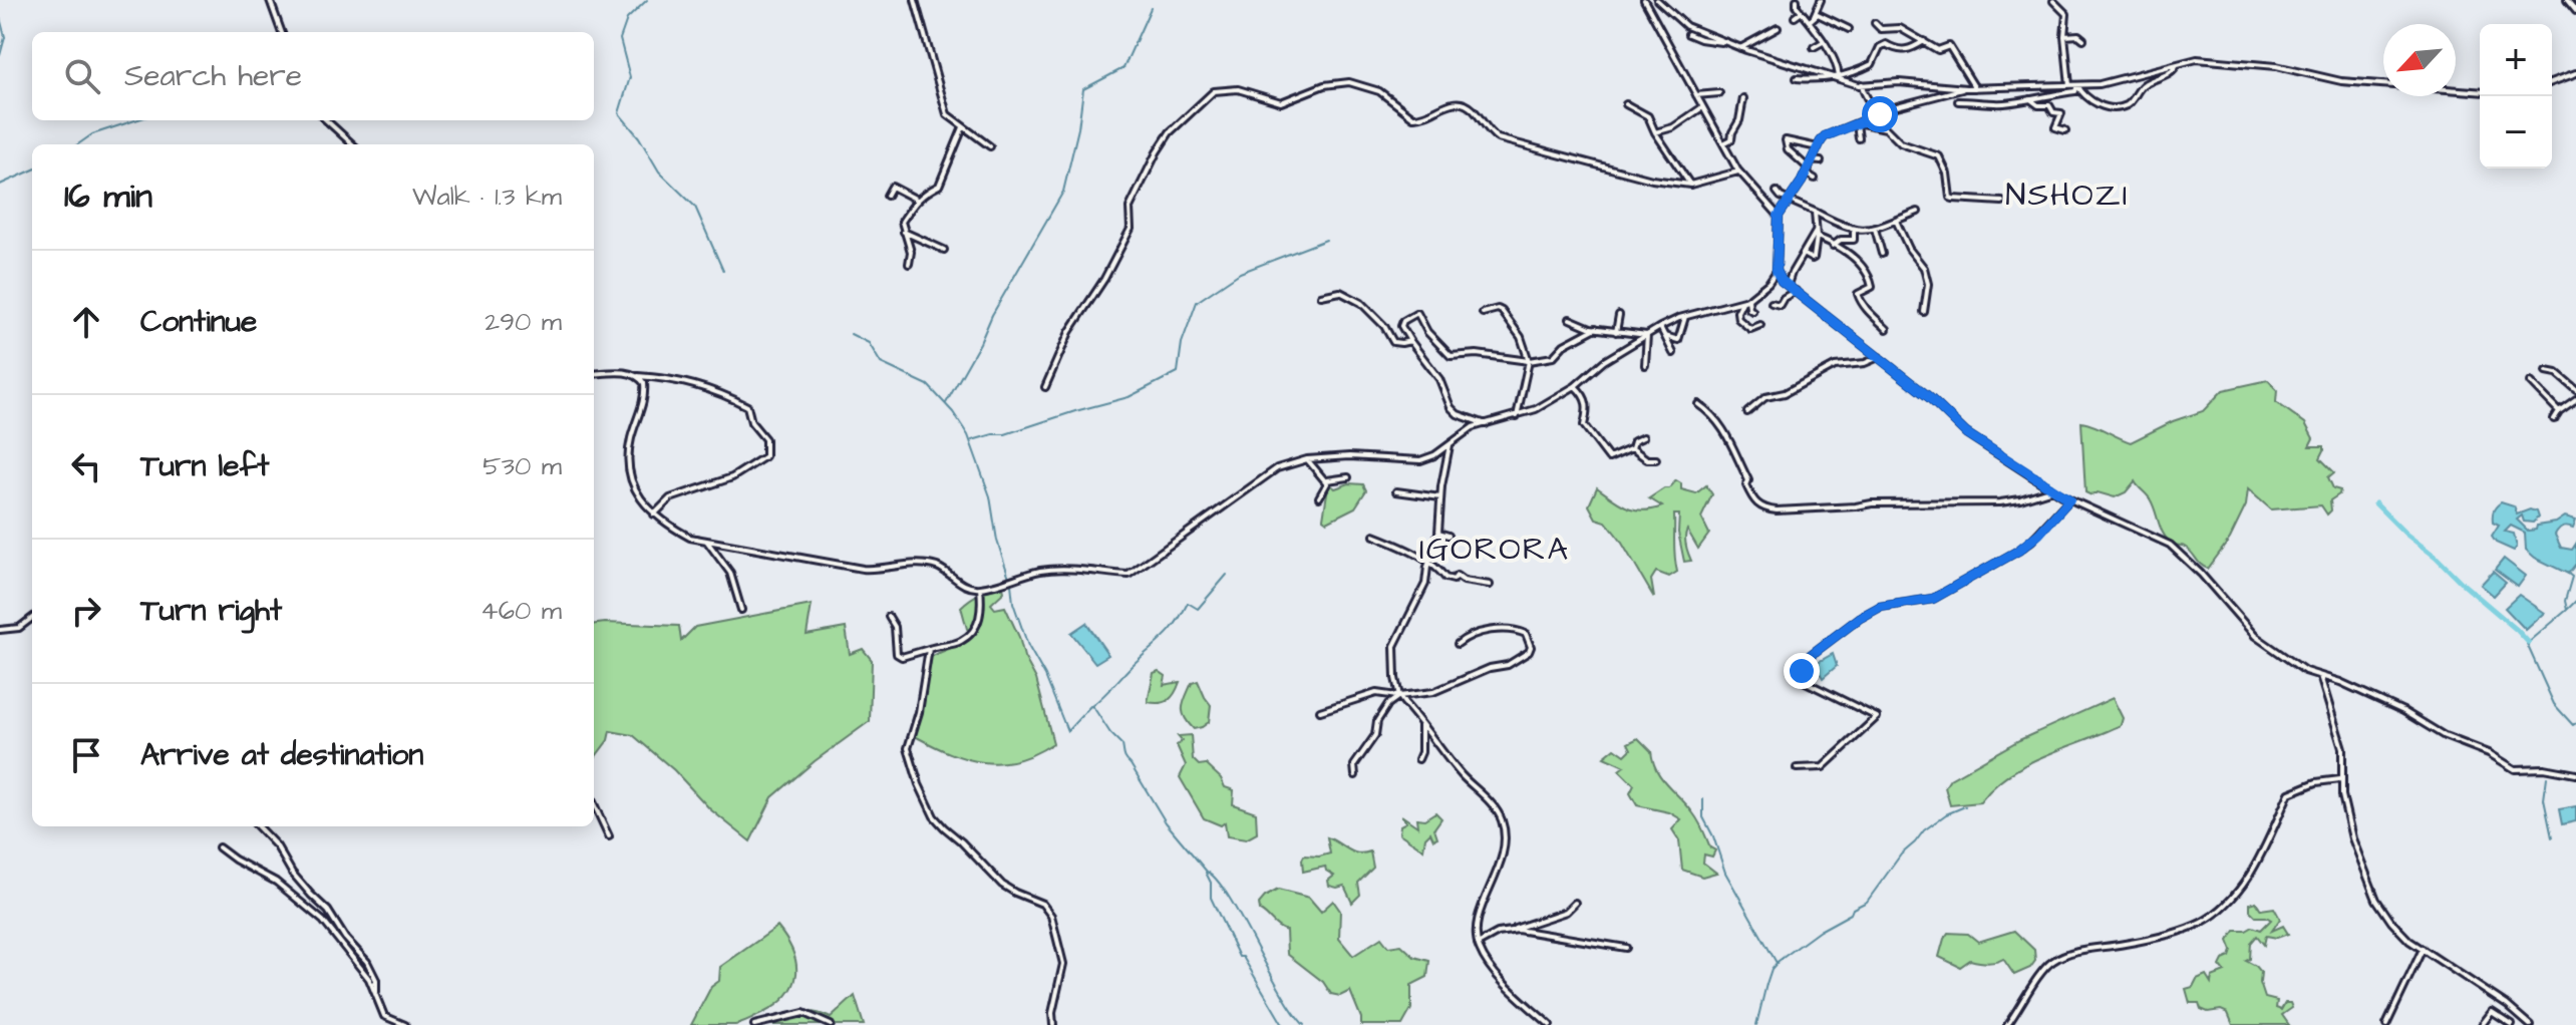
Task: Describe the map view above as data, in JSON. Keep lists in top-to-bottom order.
{
  "districts": ["NSHOZI", "IGORORA"],
  "north": "bottom left",
  "page": {
    "map_buttons": ["+", "−"],
    "search": "Search here",
    "heading": ["16 min", "Walk · 1.3 km"],
    "list": [
      ["Continue", "290 m"],
      ["Turn left", "530 m"],
      ["Turn right", "460 m"],
      "Arrive at destination"
    ]
  }
}
